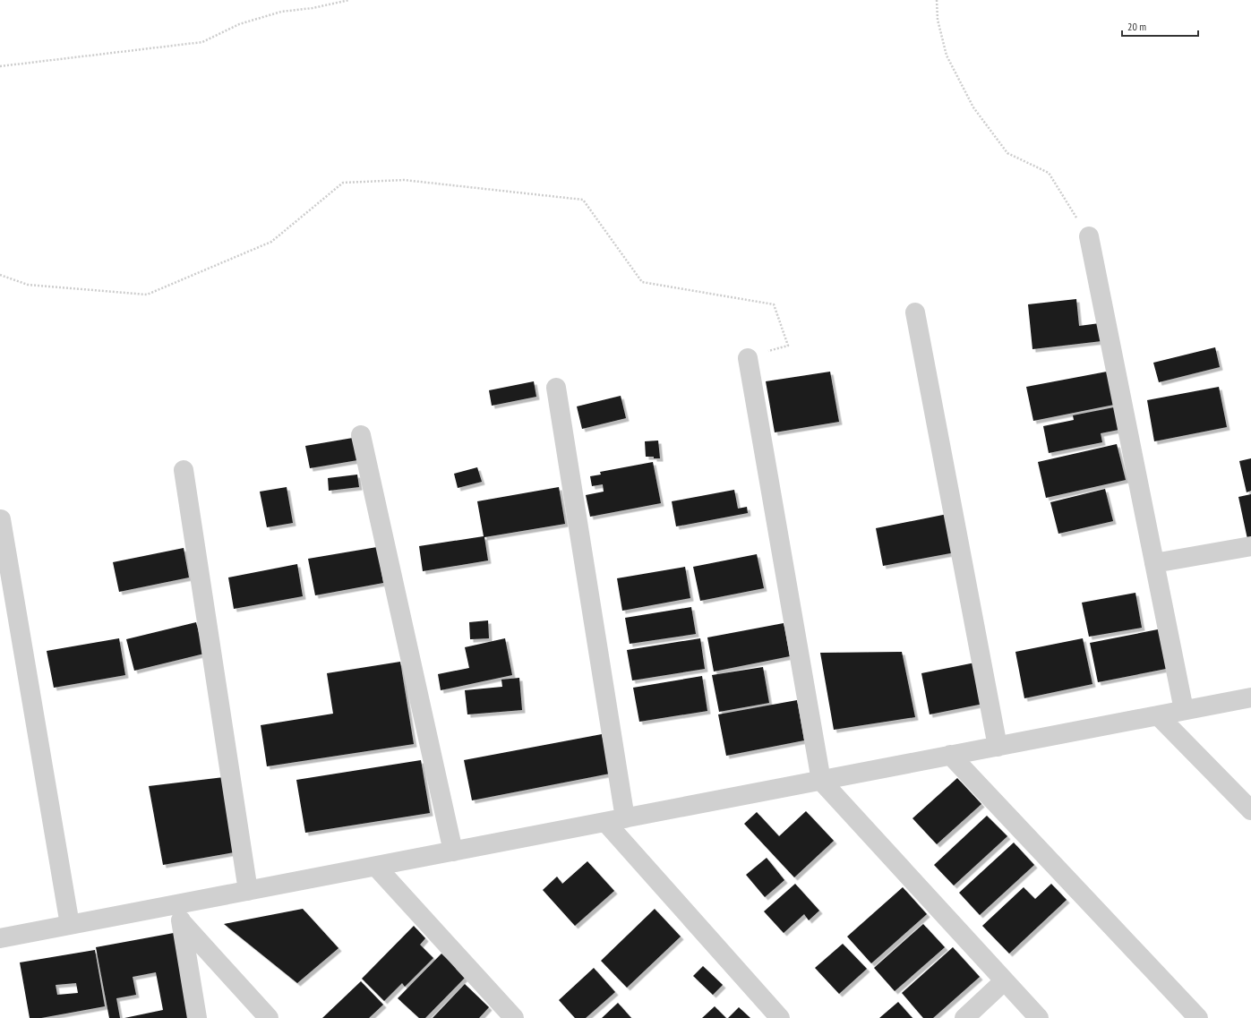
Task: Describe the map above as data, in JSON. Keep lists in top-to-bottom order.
{
  "scale_bar": "20 m"
}
